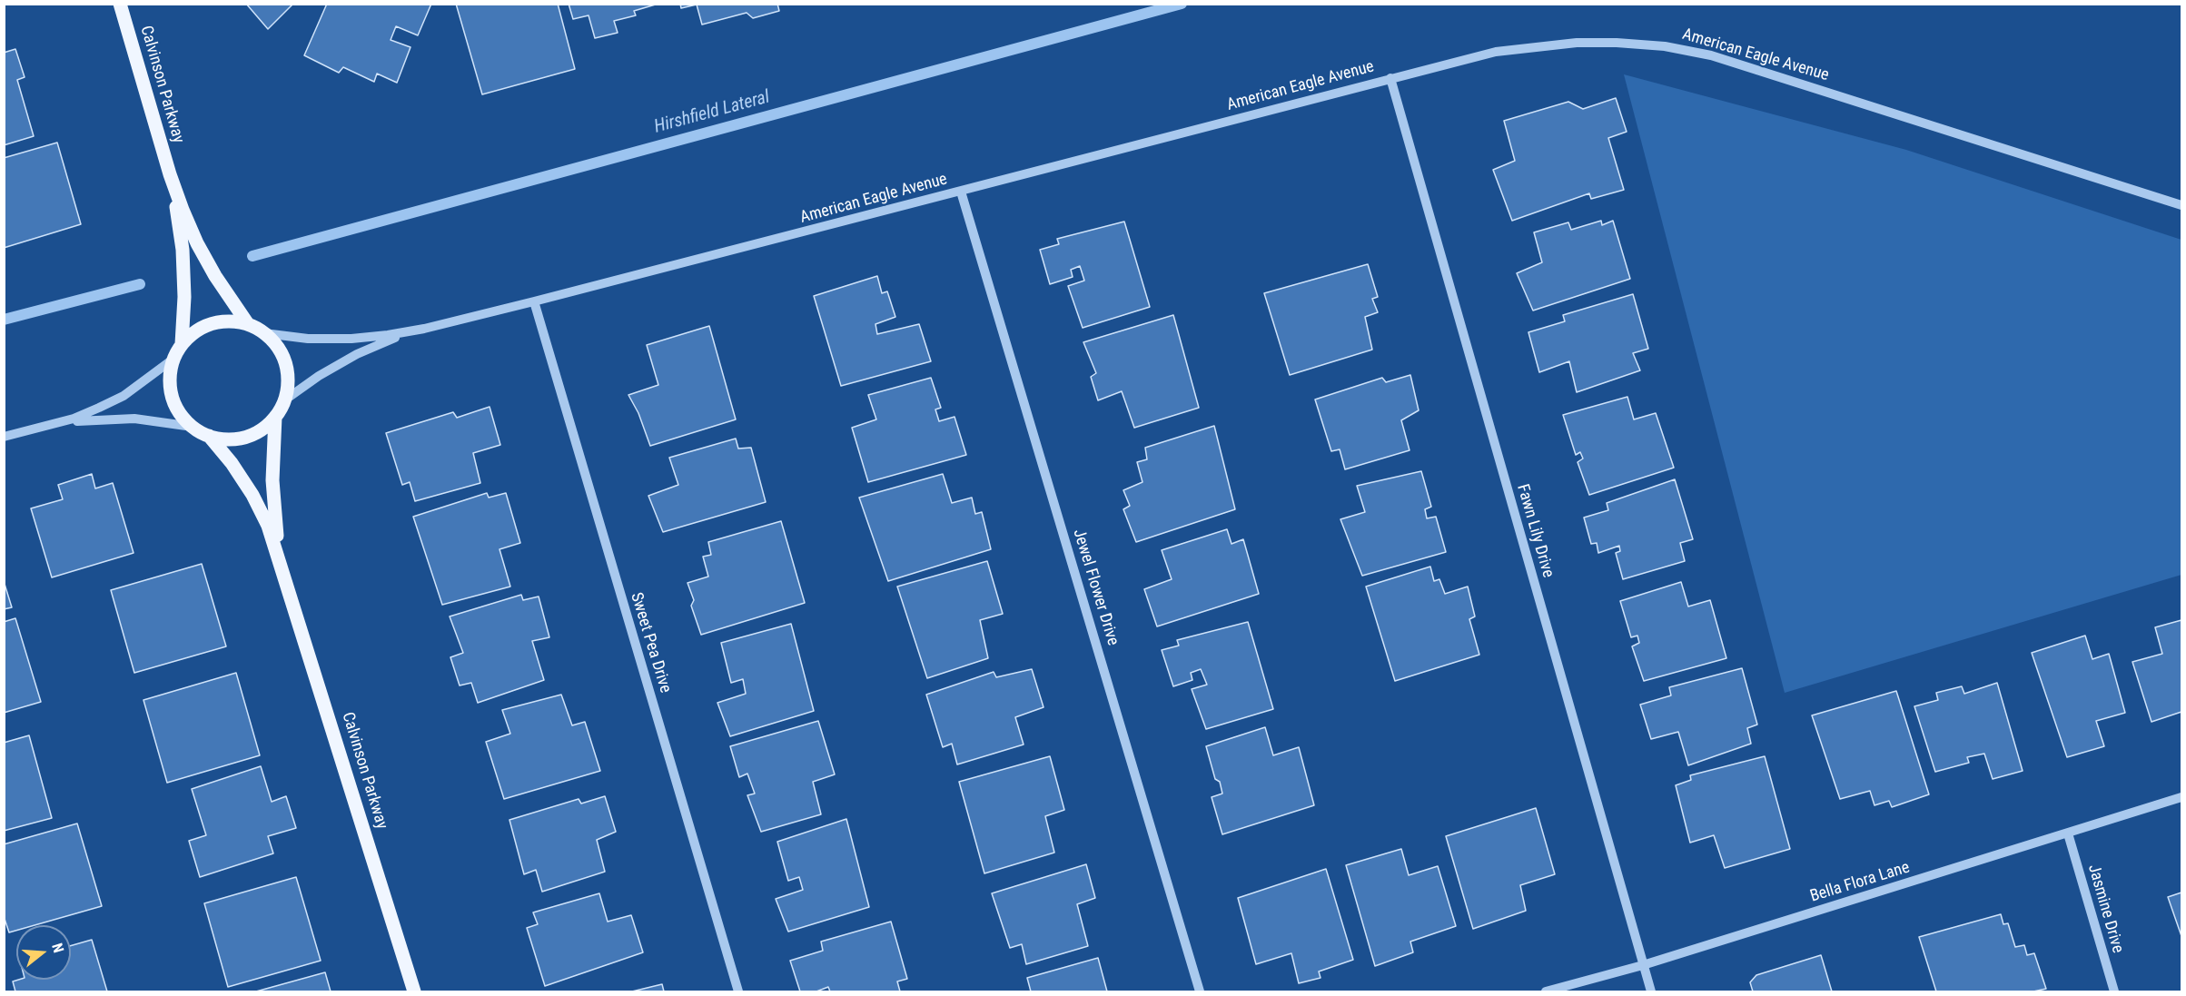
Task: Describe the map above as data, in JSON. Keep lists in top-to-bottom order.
{
  "streets": {
    "main road": ["Calvinson Parkway"],
    "street": [
      "American Eagle Avenue",
      "Fawn Lily Drive",
      "Jewel Flower Drive",
      "Sweet Pea Drive",
      "Bella Flora Lane",
      "Jasmine Drive"
    ]
  },
  "crossings": [
    ["American Eagle Avenue", "Calvinson Parkway"],
    ["American Eagle Avenue", "Fawn Lily Drive"],
    ["American Eagle Avenue", "Jewel Flower Drive"],
    ["American Eagle Avenue", "Sweet Pea Drive"],
    ["Fawn Lily Drive", "Bella Flora Lane"],
    ["Bella Flora Lane", "Jasmine Drive"]
  ],
  "water": ["Hirshfield Lateral"],
  "north": "right"
}
